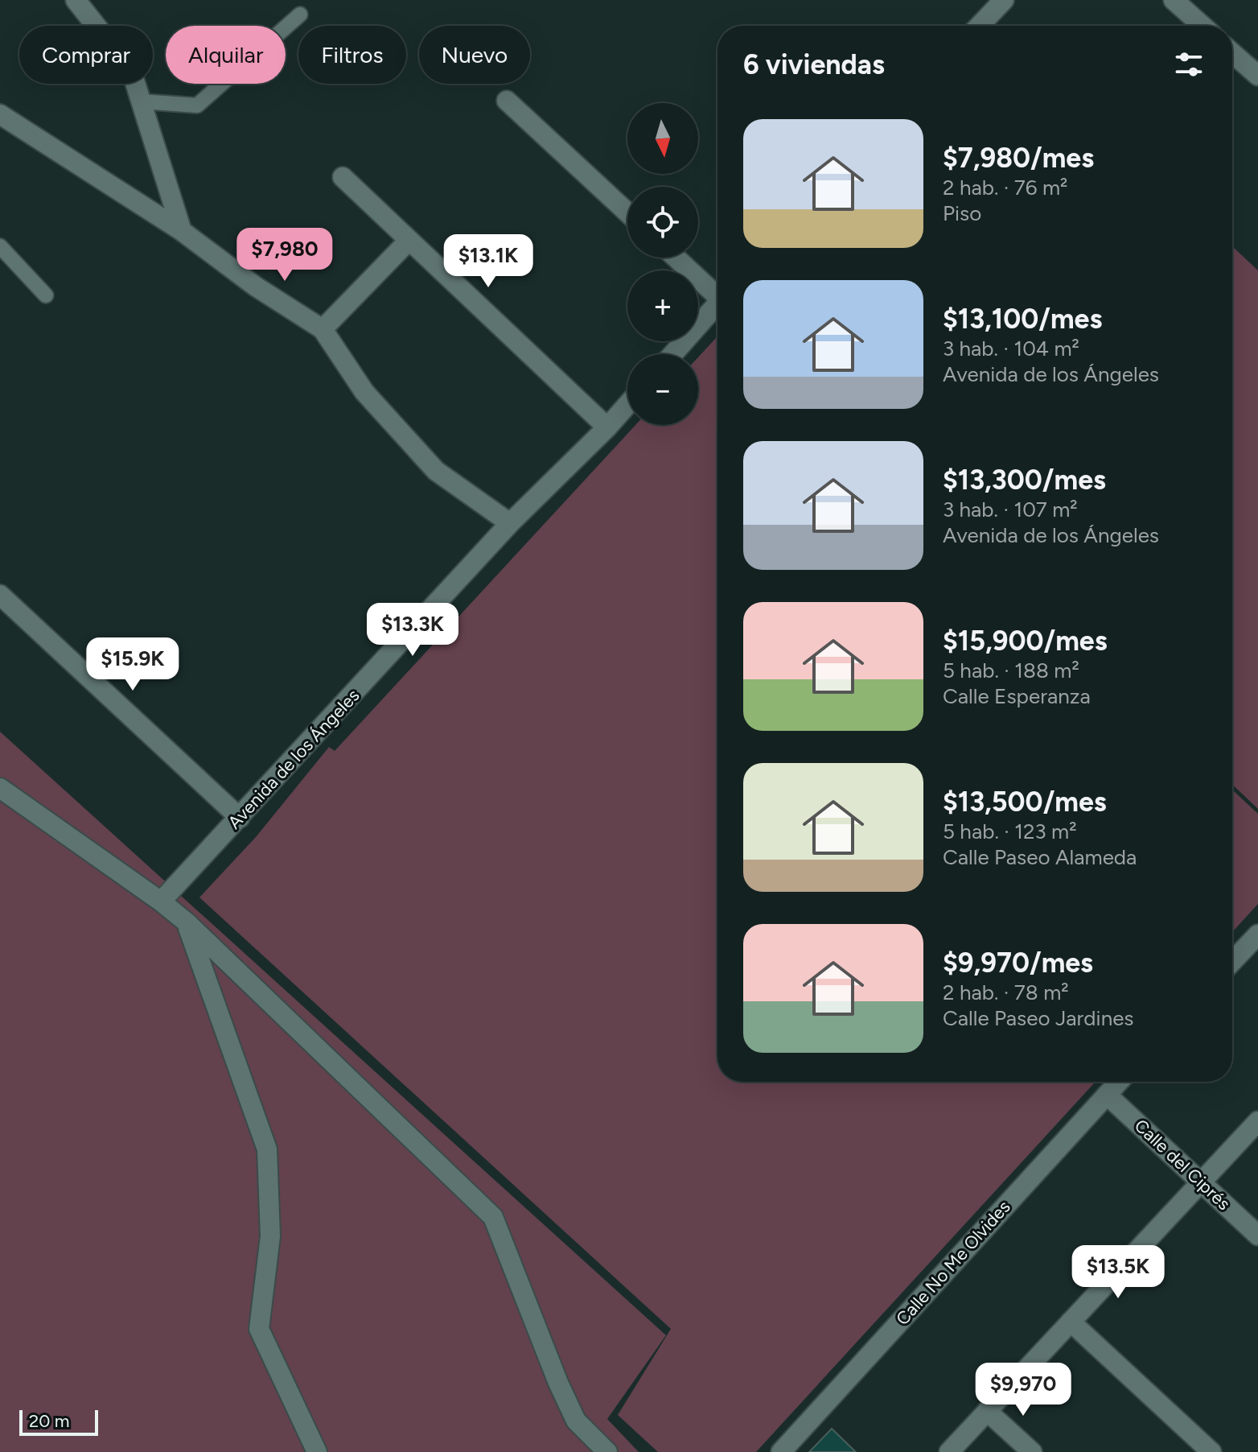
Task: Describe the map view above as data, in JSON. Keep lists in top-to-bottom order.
{
  "streets": {
    "street": ["Avenida de los Ángeles", "Calle del Ciprés", "Calle No Me Olvides"]
  },
  "crossings": [
    ["Calle del Ciprés", "Calle No Me Olvides"]
  ],
  "scale_bar": "20 m",
  "north": "bottom",
  "page": {
    "chip": [
      "Comprar",
      "Alquilar",
      "Filtros",
      "Nuevo"
    ],
    "heading": "6 viviendas",
    "map_buttons": ["+", "−"],
    "list": [
      {
        "name": "$7,980/mes",
        "note": "2 hab. · 76 m² · Piso"
      },
      {
        "name": "$13,100/mes",
        "note": "3 hab. · 104 m² · Avenida de los Ángeles"
      },
      {
        "name": "$13,300/mes",
        "note": "3 hab. · 107 m² · Avenida de los Ángeles"
      },
      {
        "name": "$15,900/mes",
        "note": "5 hab. · 188 m² · Calle Esperanza"
      },
      {
        "name": "$13,500/mes",
        "note": "5 hab. · 123 m² · Calle Paseo Alameda"
      },
      {
        "name": "$9,970/mes",
        "note": "2 hab. · 78 m² · Calle Paseo Jardines"
      }
    ],
    "price": [
      "$7,980",
      "$13.1K",
      "$13.3K",
      "$15.9K",
      "$13.5K",
      "$9,970"
    ],
    "scale": "20 m"
  }
}
